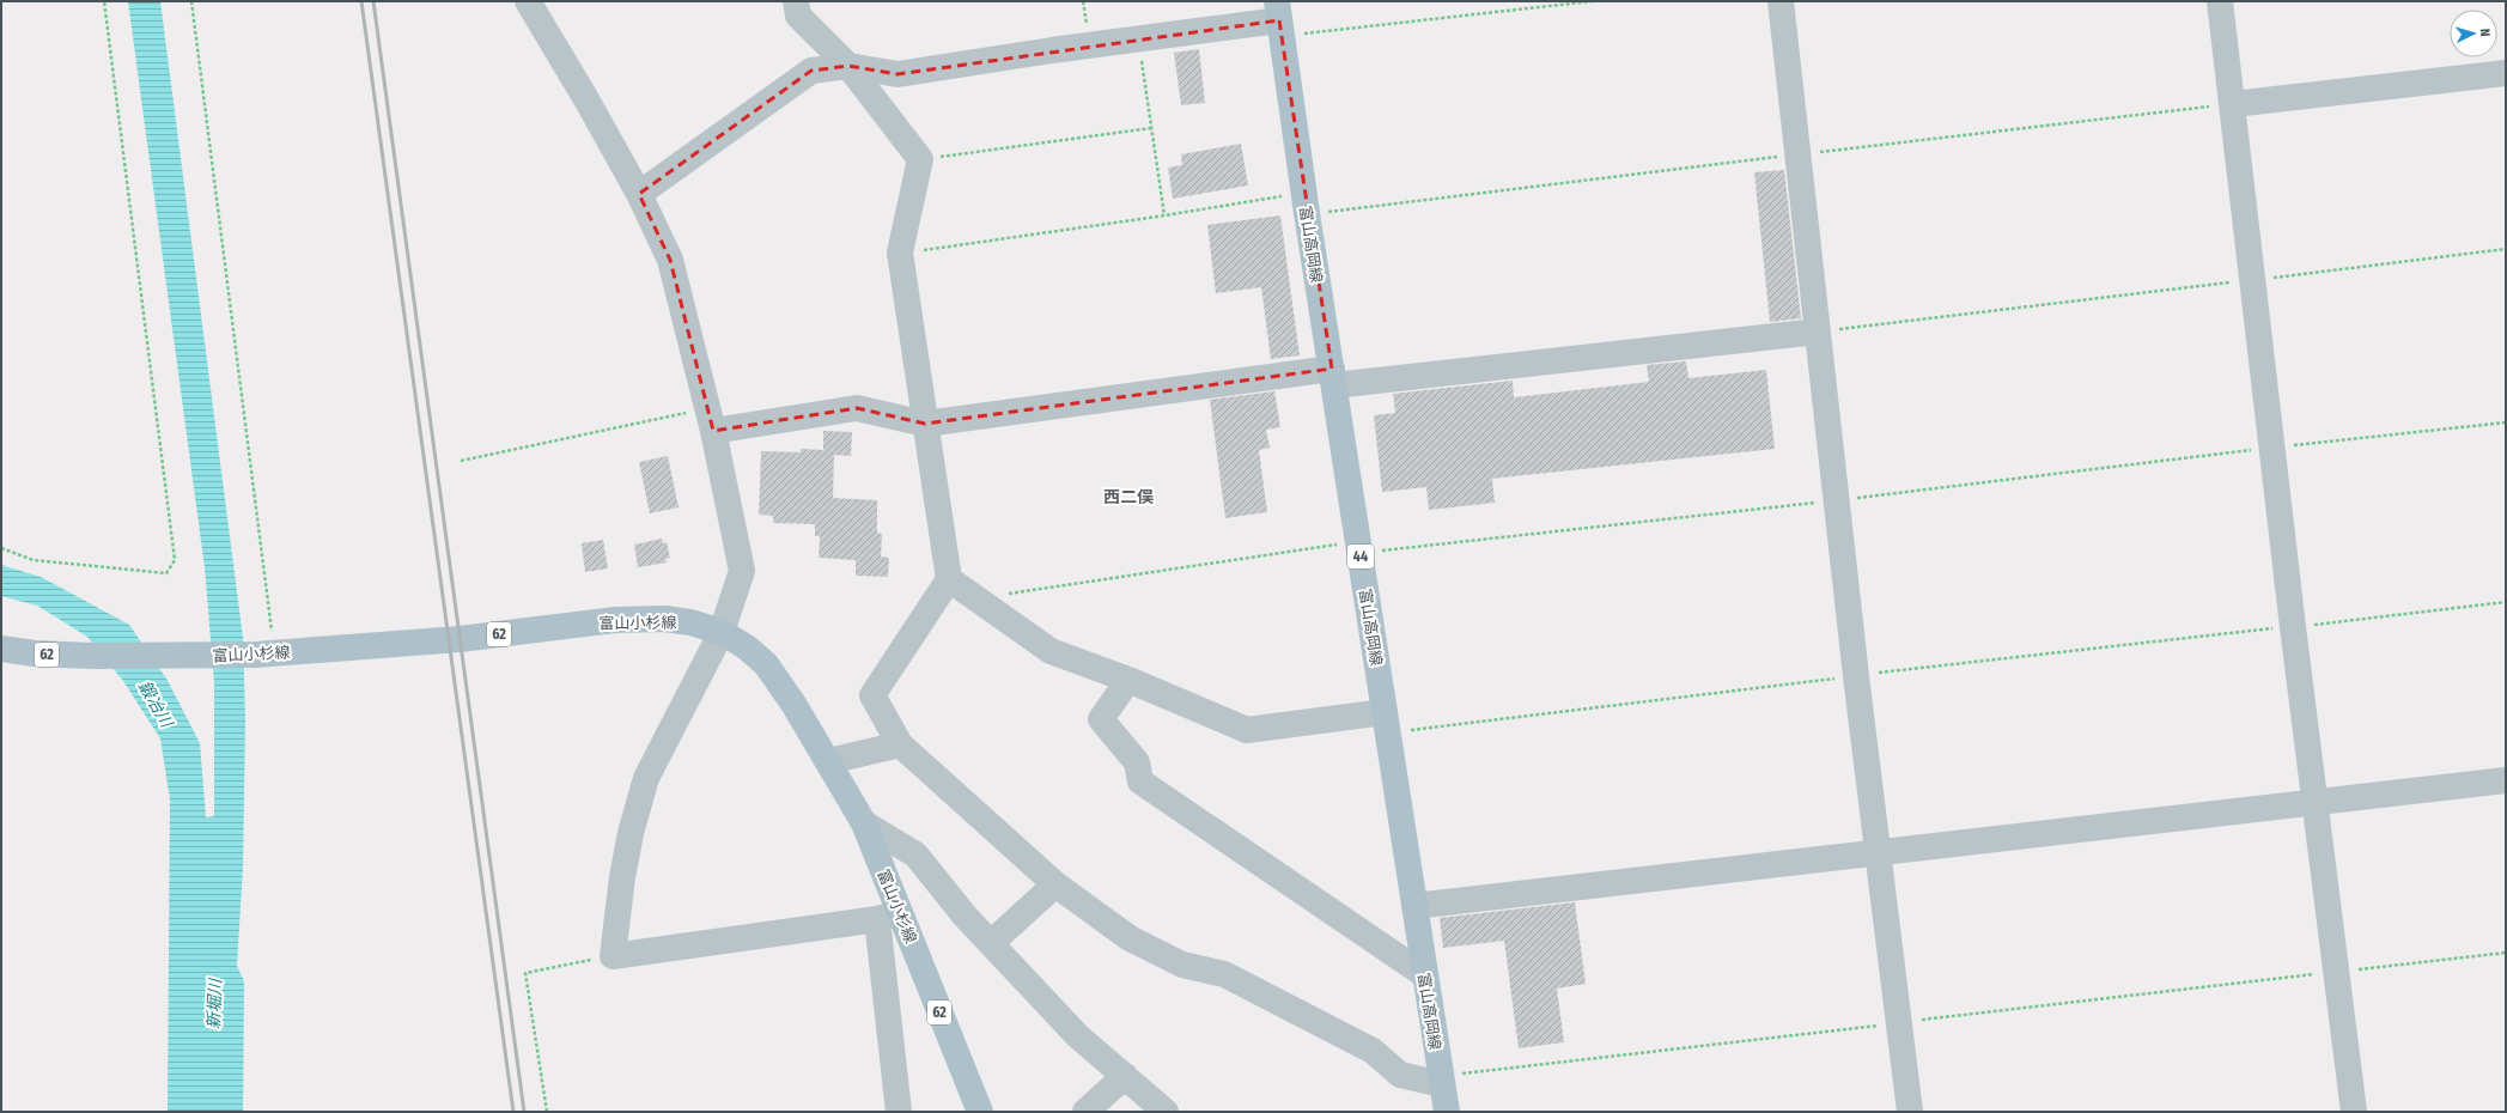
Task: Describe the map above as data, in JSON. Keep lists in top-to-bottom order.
{
  "streets": {
    "main road": [
      "富山高岡線",
      "44",
      "富山小杉線",
      "62"
    ]
  },
  "districts": ["西二俣"],
  "water": ["鍛冶川", "新堀川"],
  "north": "right"
}
